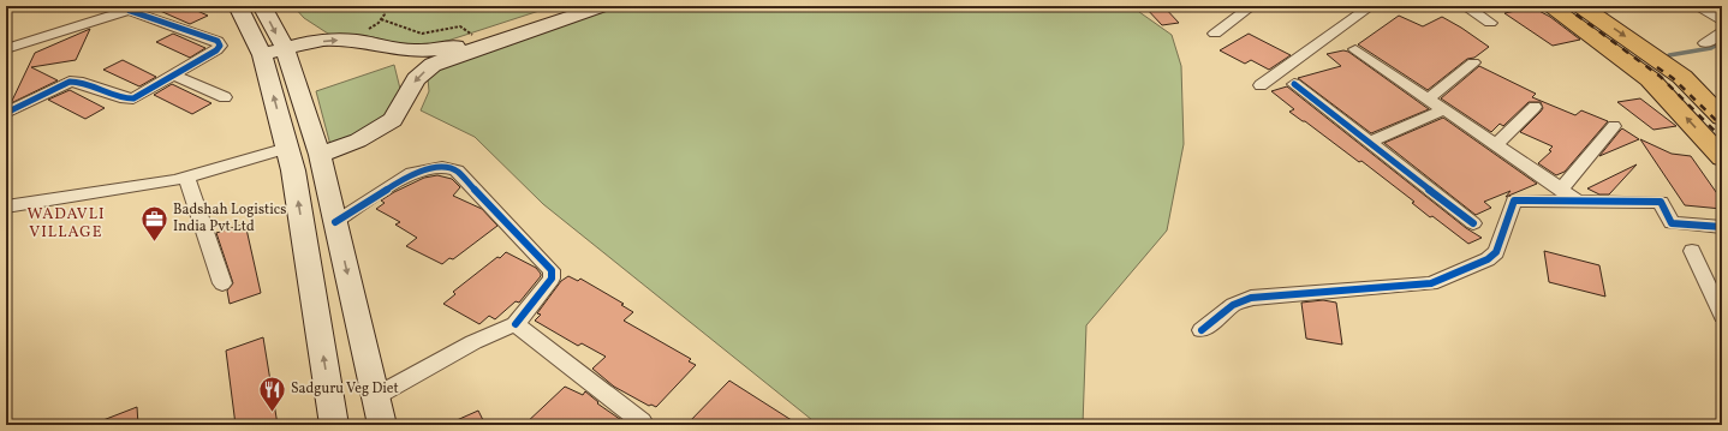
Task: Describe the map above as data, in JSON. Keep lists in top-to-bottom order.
{
  "districts": ["WADAVLI VILLAGE"],
  "places": {
    "office": ["Badshah Logistics India Pvt Ltd"],
    "restaurant": ["Sadguru Veg Diet"]
  }
}
